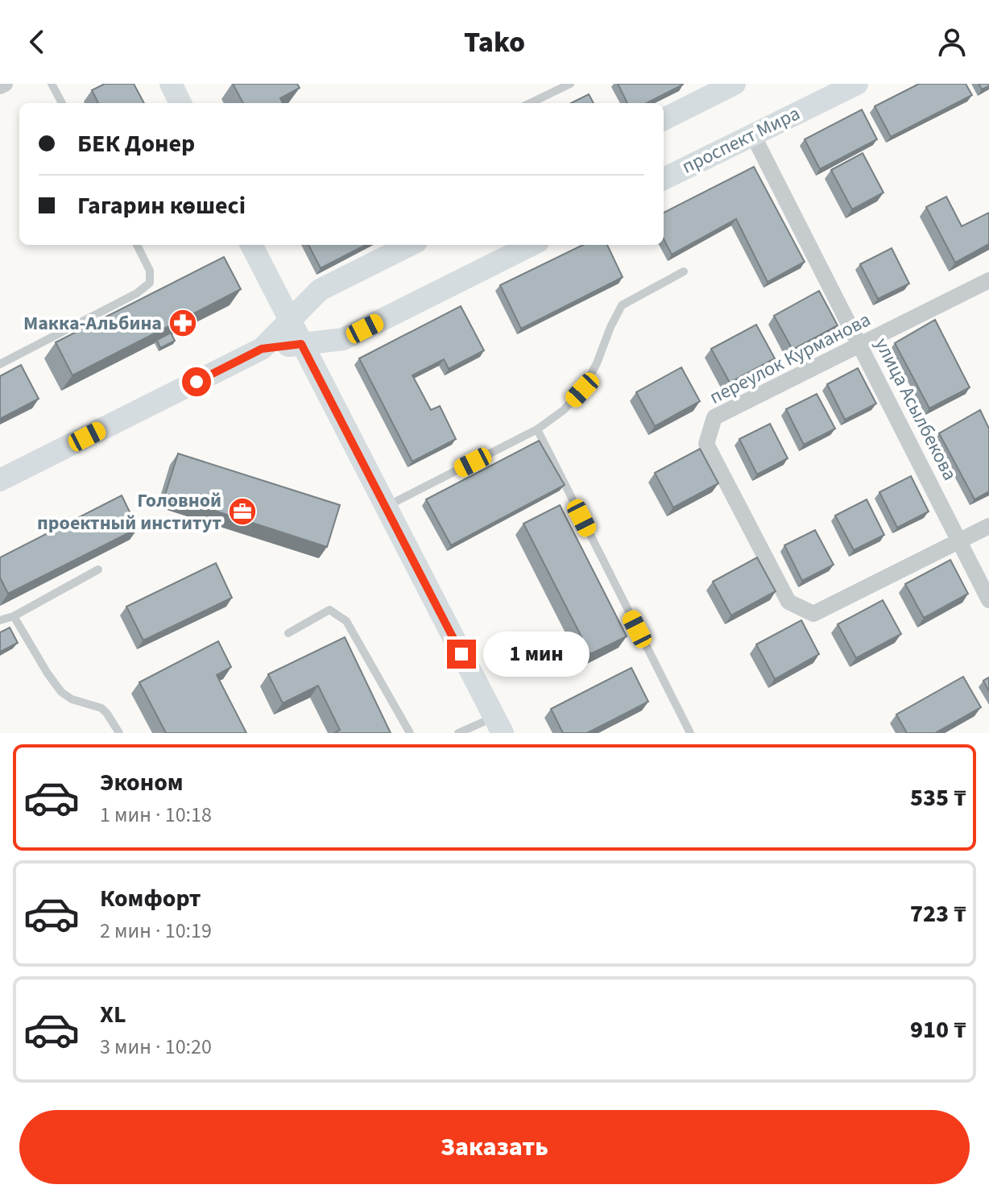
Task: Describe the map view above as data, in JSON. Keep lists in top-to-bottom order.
{
  "streets": {
    "main road": ["проспект Мира"],
    "street": ["переулок Курманова", "улица Асылбекова"]
  },
  "crossings": [
    ["проспект Мира", "улица Асылбекова"],
    ["переулок Курманова", "улица Асылбекова"]
  ],
  "places": {
    "pharmacy": ["Макка-Альбина"],
    "office": ["Головной проектный институт"]
  },
  "page": {
    "header": "Tako",
    "banner": ["БЕК Донер", "Гагарин көшесі"],
    "bubble": "1 мин",
    "list": [
      {
        "name": "Эконом",
        "note": "1 мин · 10:18",
        "value": "535 ₸"
      },
      {
        "name": "Комфорт",
        "note": "2 мин · 10:19",
        "value": "723 ₸"
      },
      {
        "name": "XL",
        "note": "3 мин · 10:20",
        "value": "910 ₸"
      }
    ],
    "buttons": "Заказать"
  }
}
